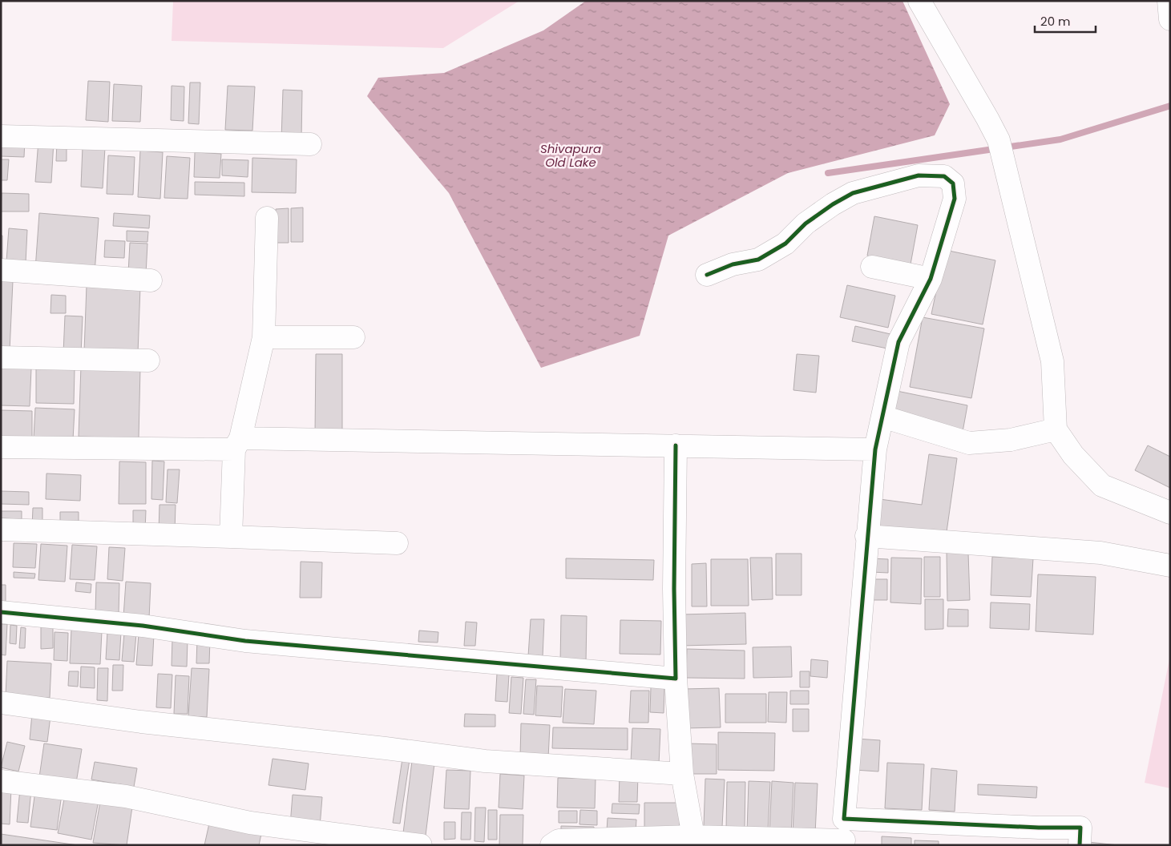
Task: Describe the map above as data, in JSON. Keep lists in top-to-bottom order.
{
  "water": ["Shivapura Old Lake"],
  "scale_bar": "20 m"
}
